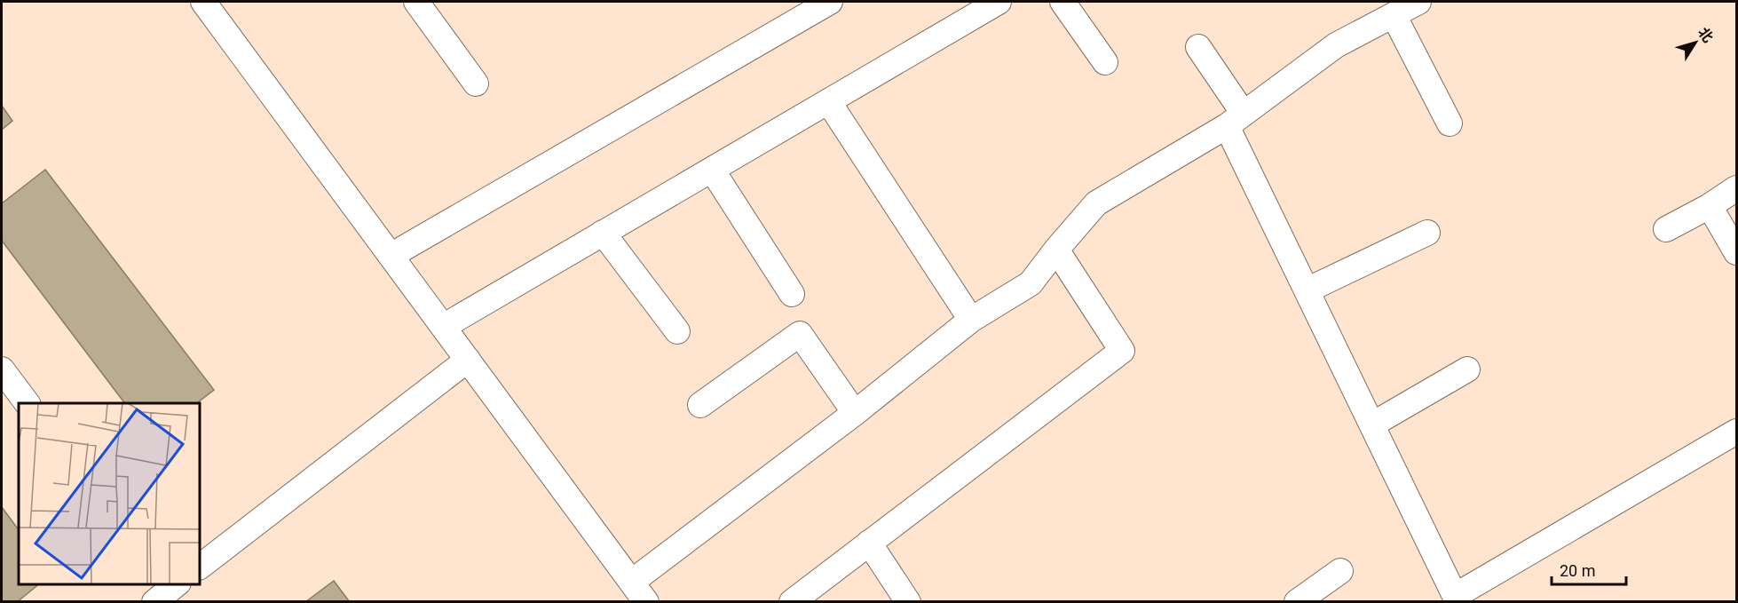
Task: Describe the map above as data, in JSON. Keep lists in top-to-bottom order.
{
  "scale_bar": "20 m",
  "north": "top right"
}
